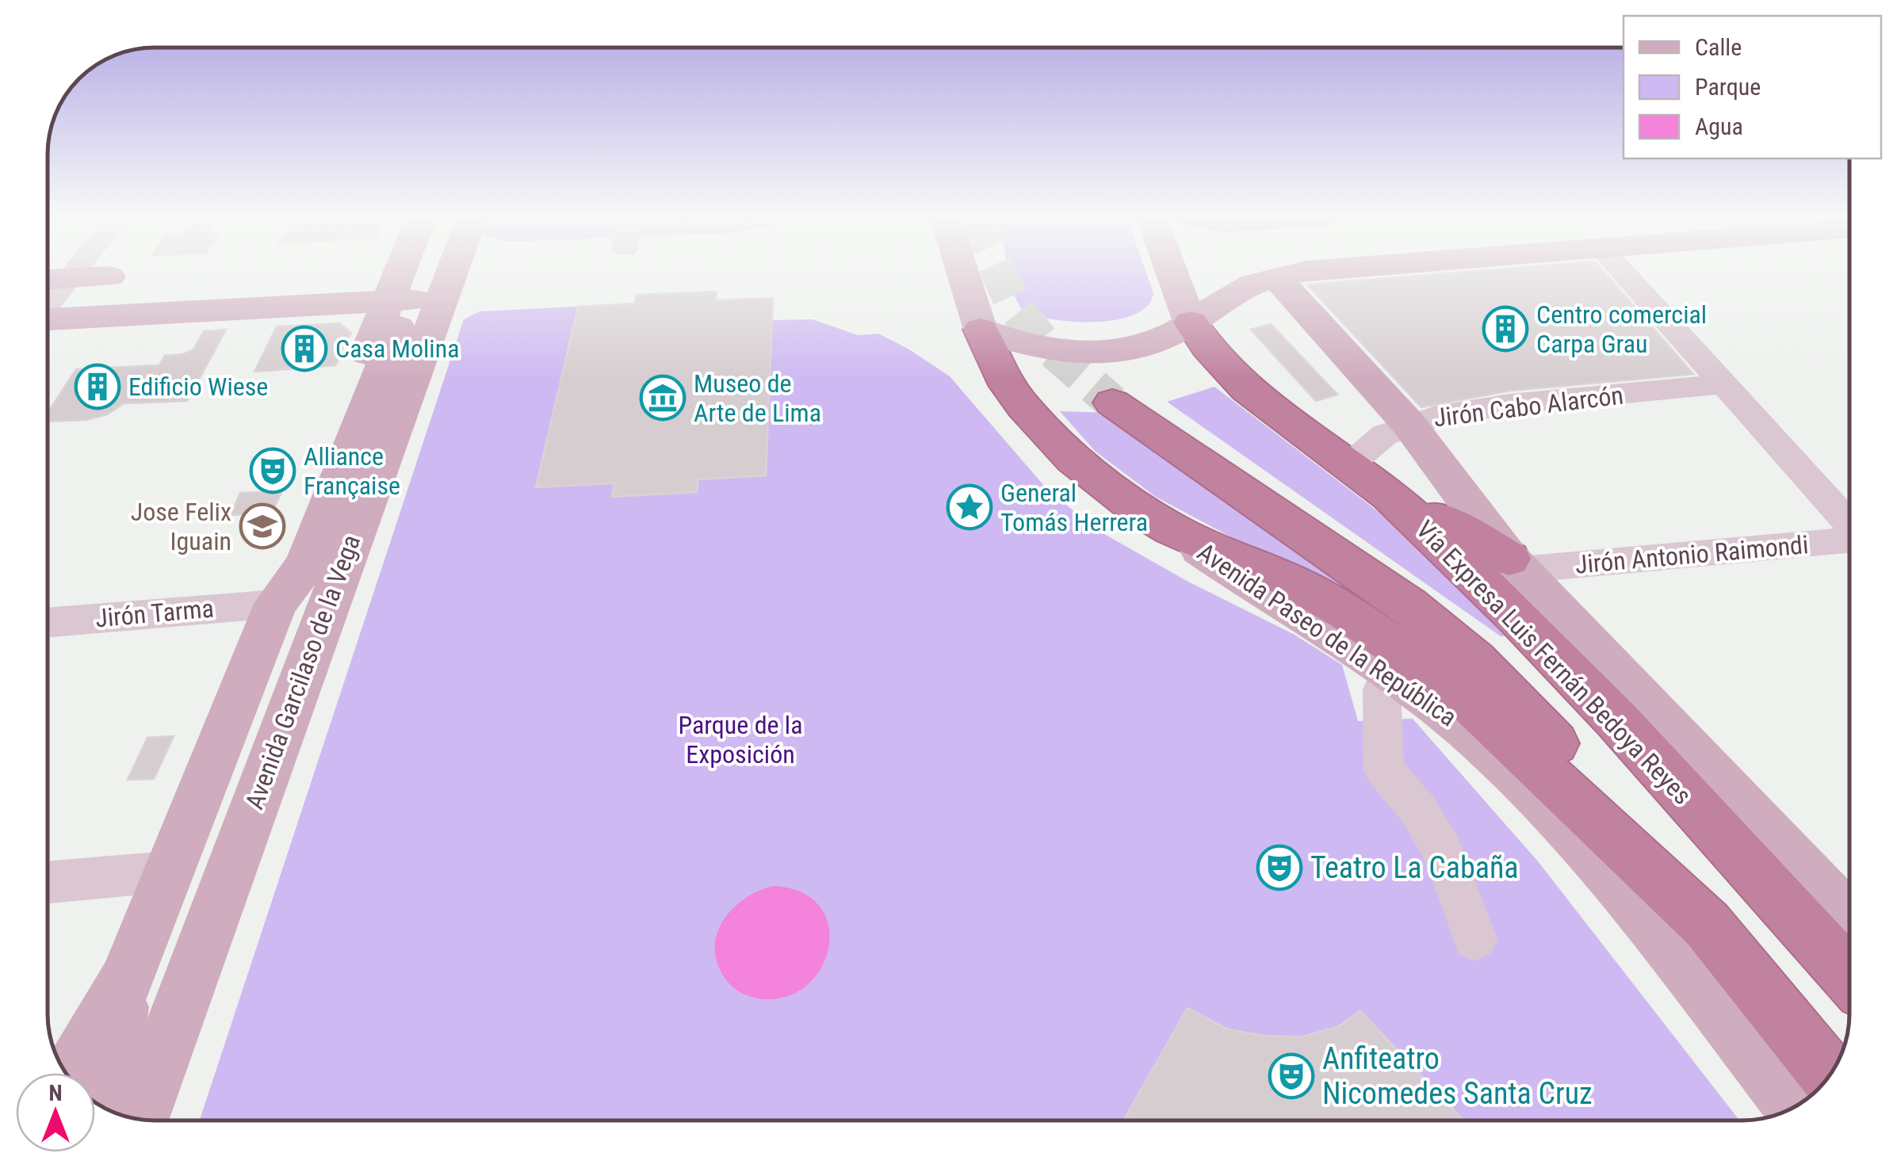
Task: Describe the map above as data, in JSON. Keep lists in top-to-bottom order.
{
  "streets": {
    "highway": ["Avenida Paseo de la República", "Vía Expresa Luis Fernán Bedoya Reyes"],
    "main road": ["Avenida Garcilaso de la Vega"],
    "street": ["Jirón Cabo Alarcón", "Jirón Antonio Raimondi", "Jirón Tarma"]
  },
  "crossings": [
    ["Jirón Cabo Alarcón", "Vía Expresa Luis Fernán Bedoya Reyes"],
    ["Jirón Tarma", "Avenida Garcilaso de la Vega"]
  ],
  "parks": ["Parque de la Exposición"],
  "places": {
    "building": ["Centro comercial Carpa Grau", "Casa Molina", "Edificio Wiese"],
    "museum": ["Museo de Arte de Lima"],
    "theatre": ["Alliance Française", "Teatro La Cabaña", "Anfiteatro Nicomedes Santa Cruz"],
    "place": ["General Tomás Herrera"],
    "school or university": ["Jose Felix Iguain"]
  },
  "legend": ["Calle", "Parque", "Agua"],
  "north": "top"
}
